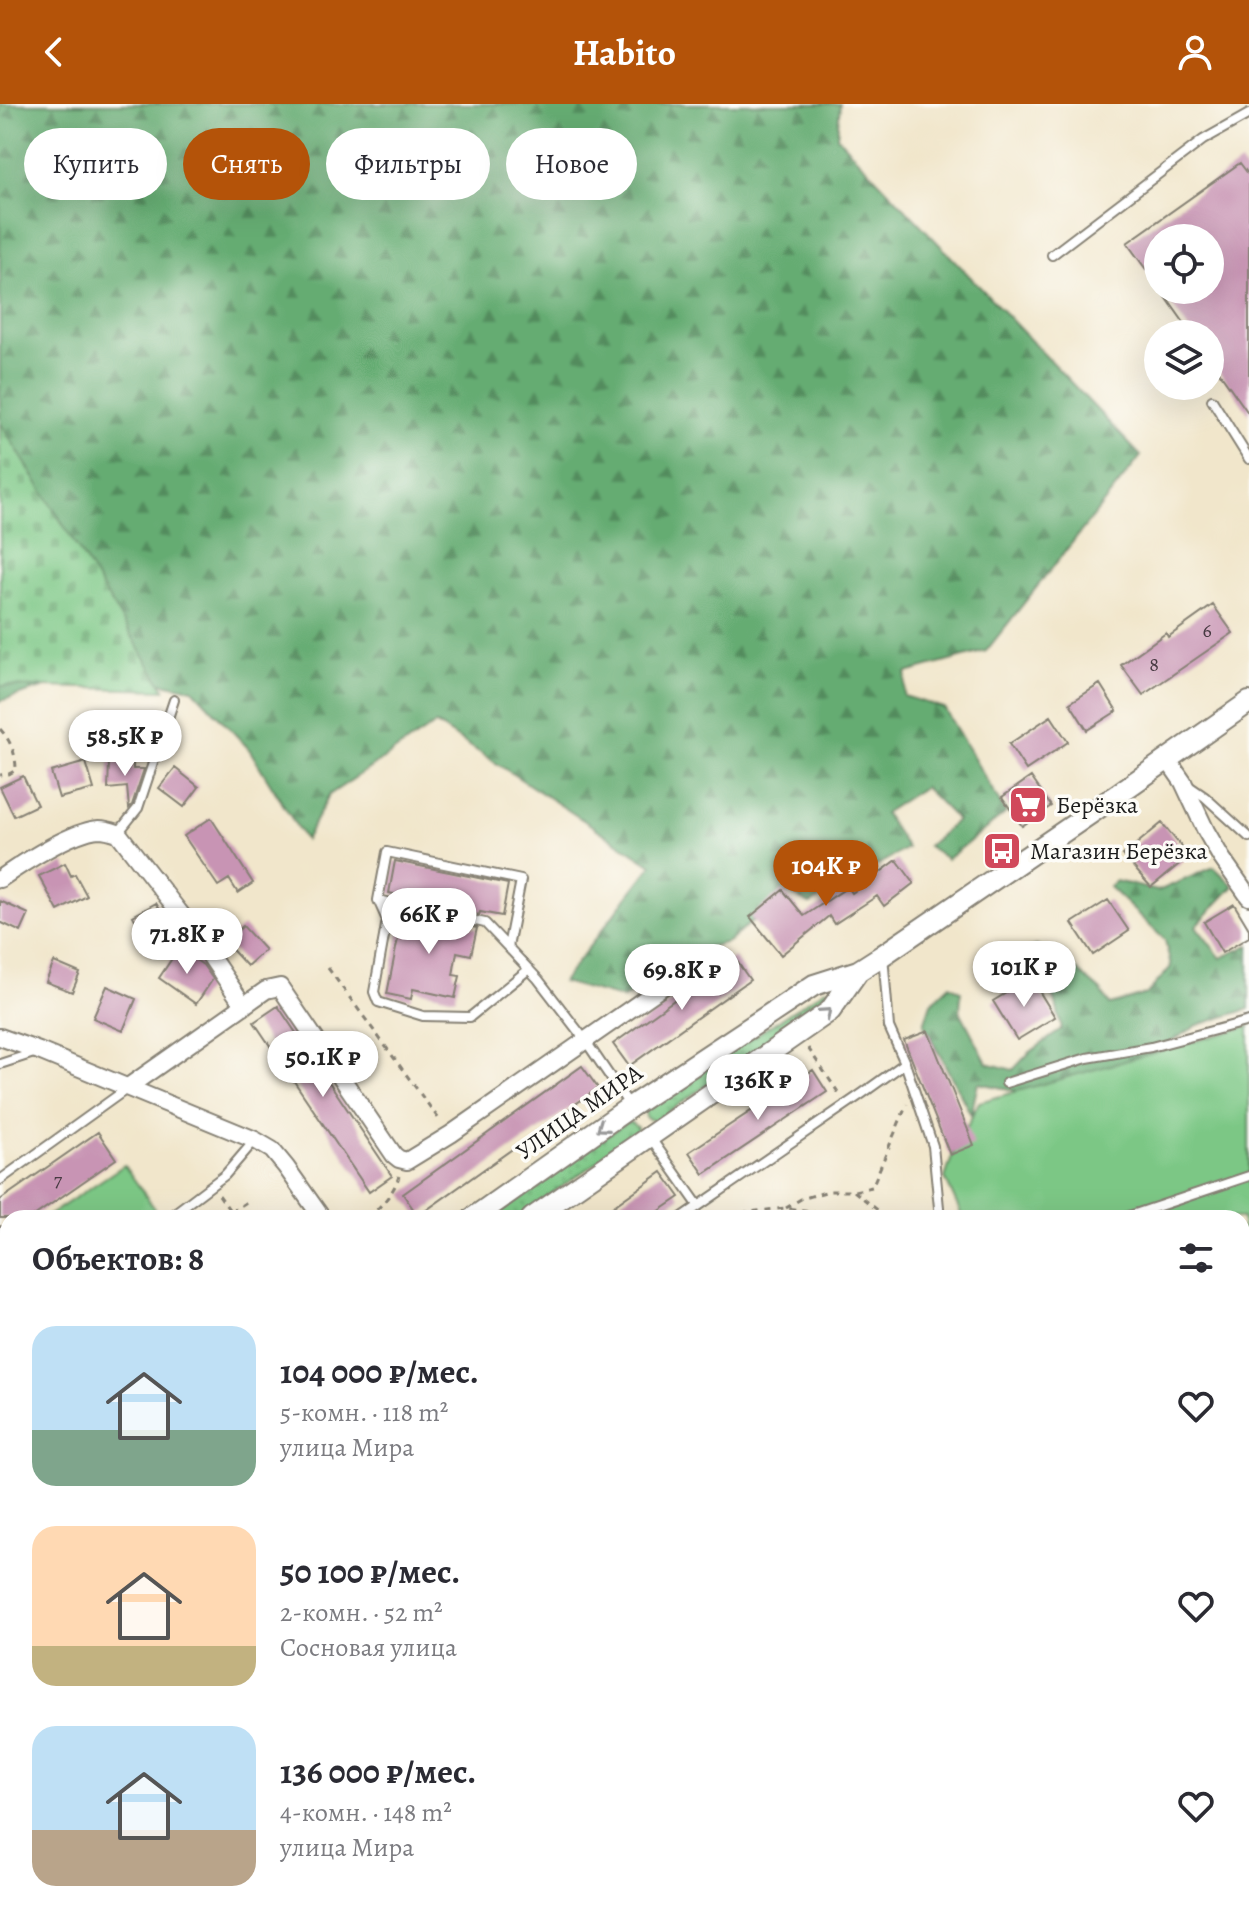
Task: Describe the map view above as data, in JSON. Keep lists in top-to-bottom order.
{
  "streets": {
    "street": ["УЛИЦА МИРА"]
  },
  "places": {
    "supermarket": ["Берёзка"],
    "bus stop": ["Магазин Берёзка"]
  },
  "house_numbers": ["6", "8", "7"],
  "page": {
    "header": "Habito",
    "chip": [
      "Купить",
      "Снять",
      "Фильтры",
      "Новое"
    ],
    "price": [
      "58.5K ₽",
      "104K ₽",
      "66K ₽",
      "71.8K ₽",
      "101K ₽",
      "69.8K ₽",
      "50.1K ₽",
      "136K ₽"
    ],
    "heading": "Объектов: 8",
    "list": [
      {
        "name": "104 000 ₽/мес.",
        "note": "5-комн. · 118 m² · улица Мира"
      },
      {
        "name": "50 100 ₽/мес.",
        "note": "2-комн. · 52 m² · Сосновая улица"
      },
      {
        "name": "136 000 ₽/мес.",
        "note": "4-комн. · 148 m² · улица Мира"
      }
    ]
  }
}
